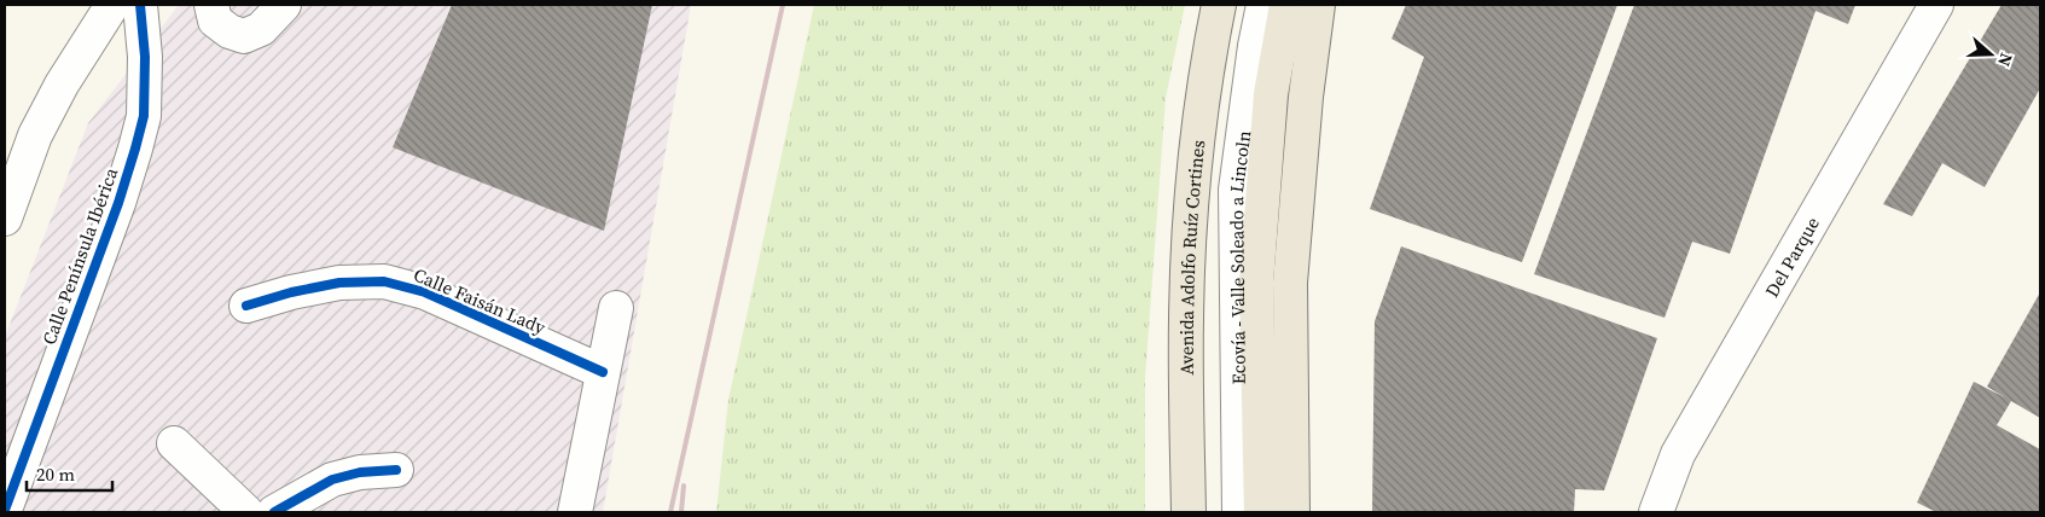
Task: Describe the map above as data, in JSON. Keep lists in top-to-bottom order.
{
  "streets": {
    "main road": ["Avenida Adolfo Ruíz Cortines"],
    "street": [
      "Calle Península Ibérica",
      "Del Parque",
      "Ecovía - Valle Soleado a Lincoln",
      "Calle Faisán Lady"
    ]
  },
  "scale_bar": "20 m",
  "north": "right"
}
